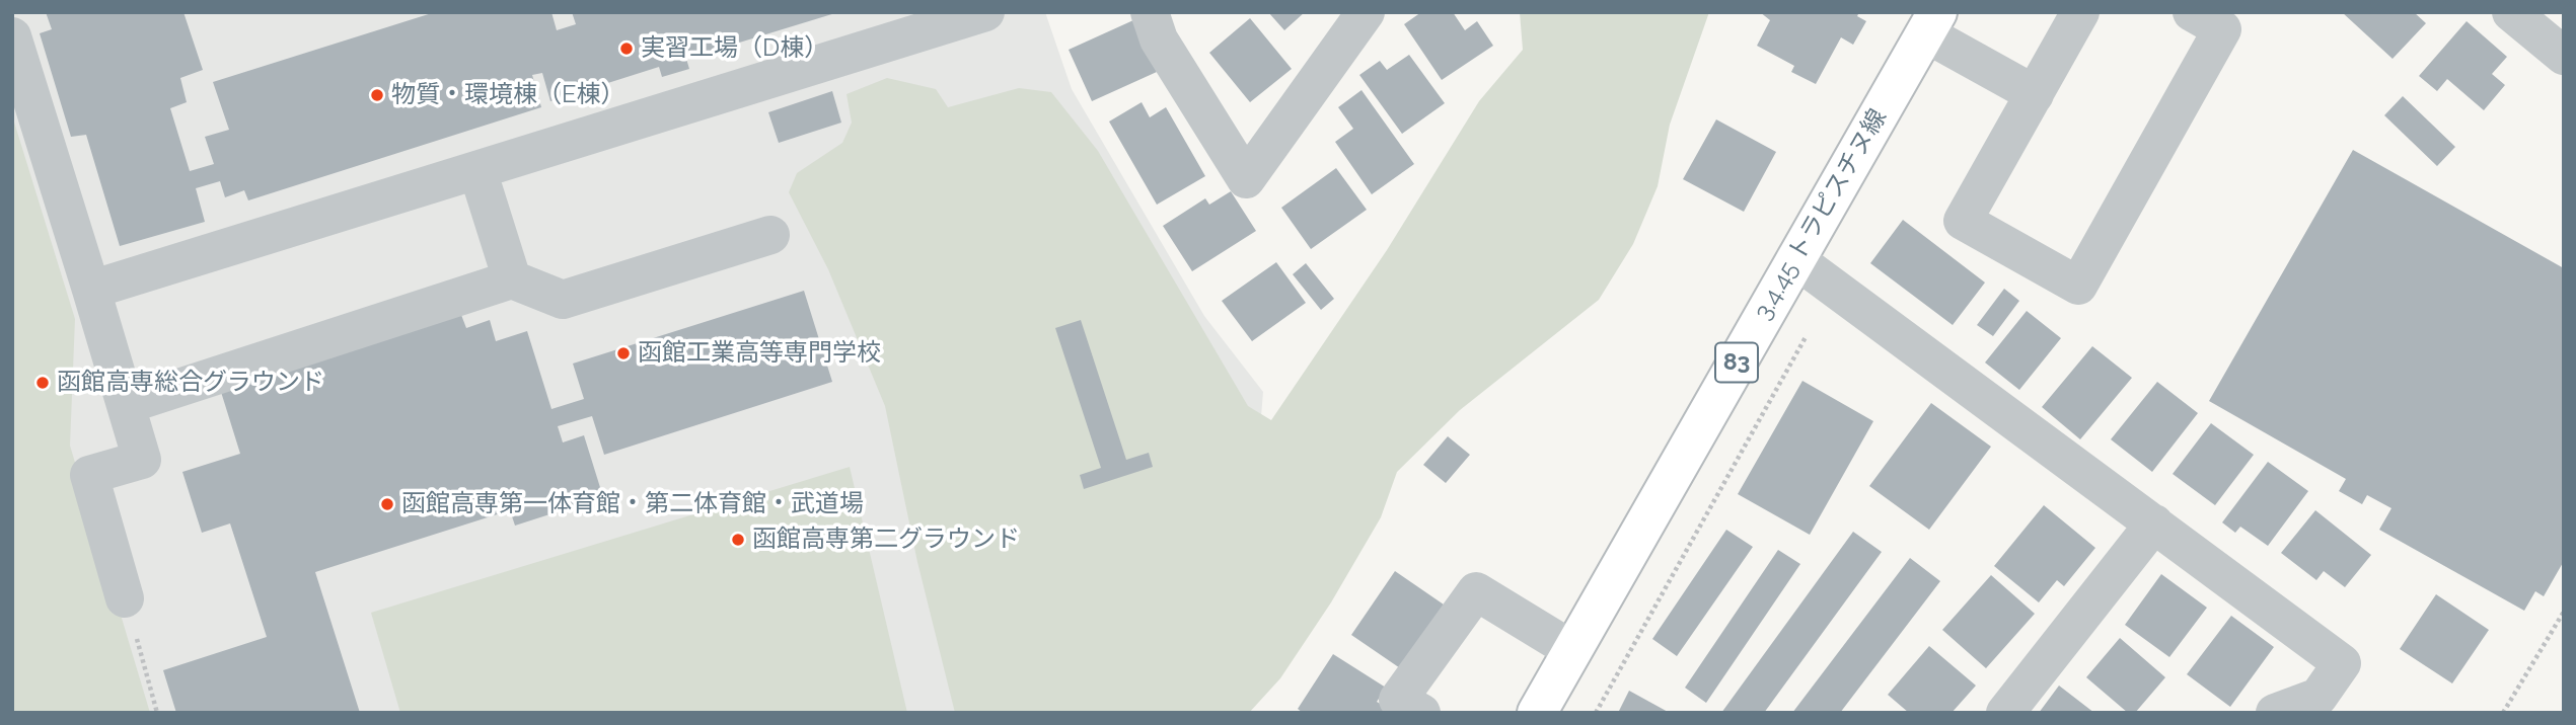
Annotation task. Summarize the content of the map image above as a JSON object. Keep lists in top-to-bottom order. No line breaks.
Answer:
{"streets":{"main road":["3.4.45 トラピスチヌ線","83"]},"places":["実習工場（D棟）","物質・環境棟（E棟）","函館工業高等専門学校","函館高専総合グラウンド","函館高専第一体育館・第二体育館・武道場","函館高専第二グラウンド"]}
